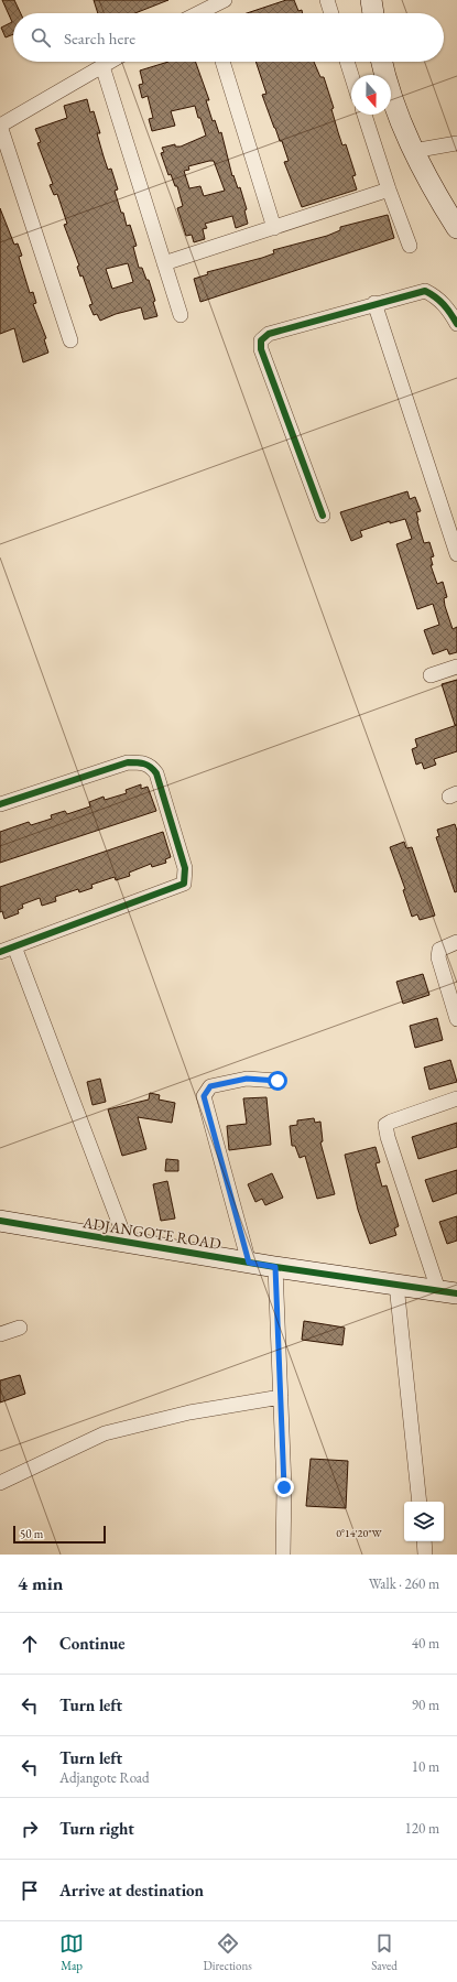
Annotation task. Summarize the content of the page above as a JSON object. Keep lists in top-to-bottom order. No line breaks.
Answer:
{"streets":{"street":["ADJANGOTE ROAD"]},"scale_bar":"50 m","north":"bottom","page":{"search":"Search here","scale":"50 m","heading":["4 min","Walk · 260 m"],"list":[["Continue","40 m"],["Turn left","90 m"],["Turn left","Adjangote Road","10 m"],["Turn right","120 m"],"Arrive at destination"],"nav":["Map","Directions","Saved"]},"coordinates":["0°14'20\"W"]}
